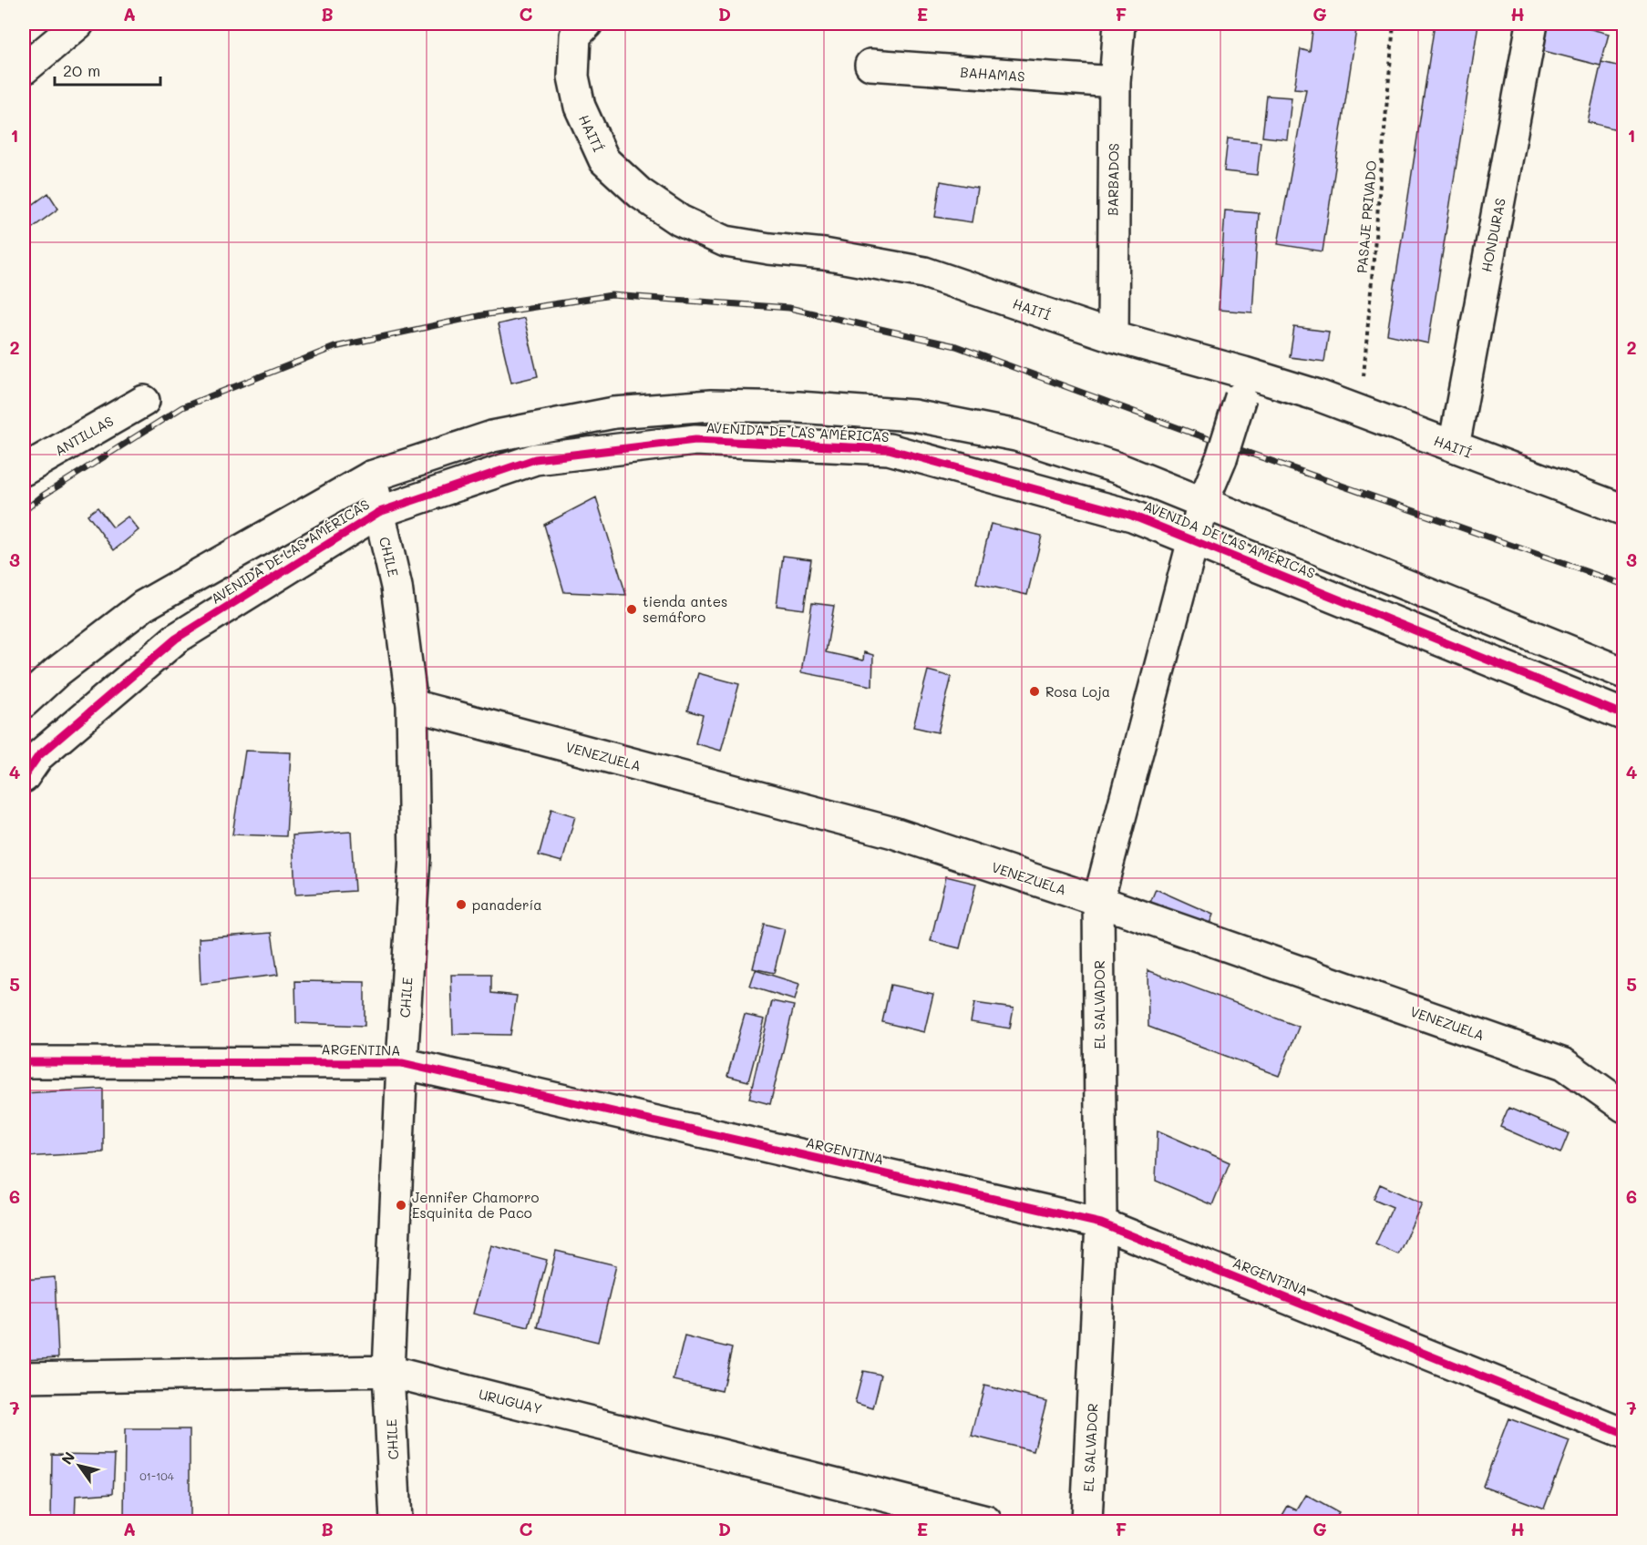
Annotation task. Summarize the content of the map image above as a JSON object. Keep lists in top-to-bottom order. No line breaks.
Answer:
{"streets":{"street":["BAHAMAS","HAITÍ","BARBADOS","HONDURAS","AVENIDA DE LAS AMÉRICAS","ANTILLAS","CHILE","VENEZUELA","EL SALVADOR","ARGENTINA","URUGUAY"],"path":["PASAJE PRIVADO"]},"crossings":[["BAHAMAS","BARBADOS"],["HAITÍ","BARBADOS"],["HAITÍ","PASAJE PRIVADO"],["HAITÍ","HONDURAS"],["HAITÍ","EL SALVADOR"],["AVENIDA DE LAS AMÉRICAS","CHILE"],["AVENIDA DE LAS AMÉRICAS","EL SALVADOR"],["CHILE","VENEZUELA"],["CHILE","ARGENTINA"],["CHILE","URUGUAY"],["VENEZUELA","EL SALVADOR"],["EL SALVADOR","ARGENTINA"]],"places":["tienda antes semáforo","Rosa Loja","panadería","Jennifer Chamorro Esquinita de Paco"],"house_numbers":["01-104"],"scale_bar":"20 m","north":"top left","grid":{"columns":["A","B","C","D","E","F","G","H"],"rows":["1","2","3","4","5","6","7"]}}
